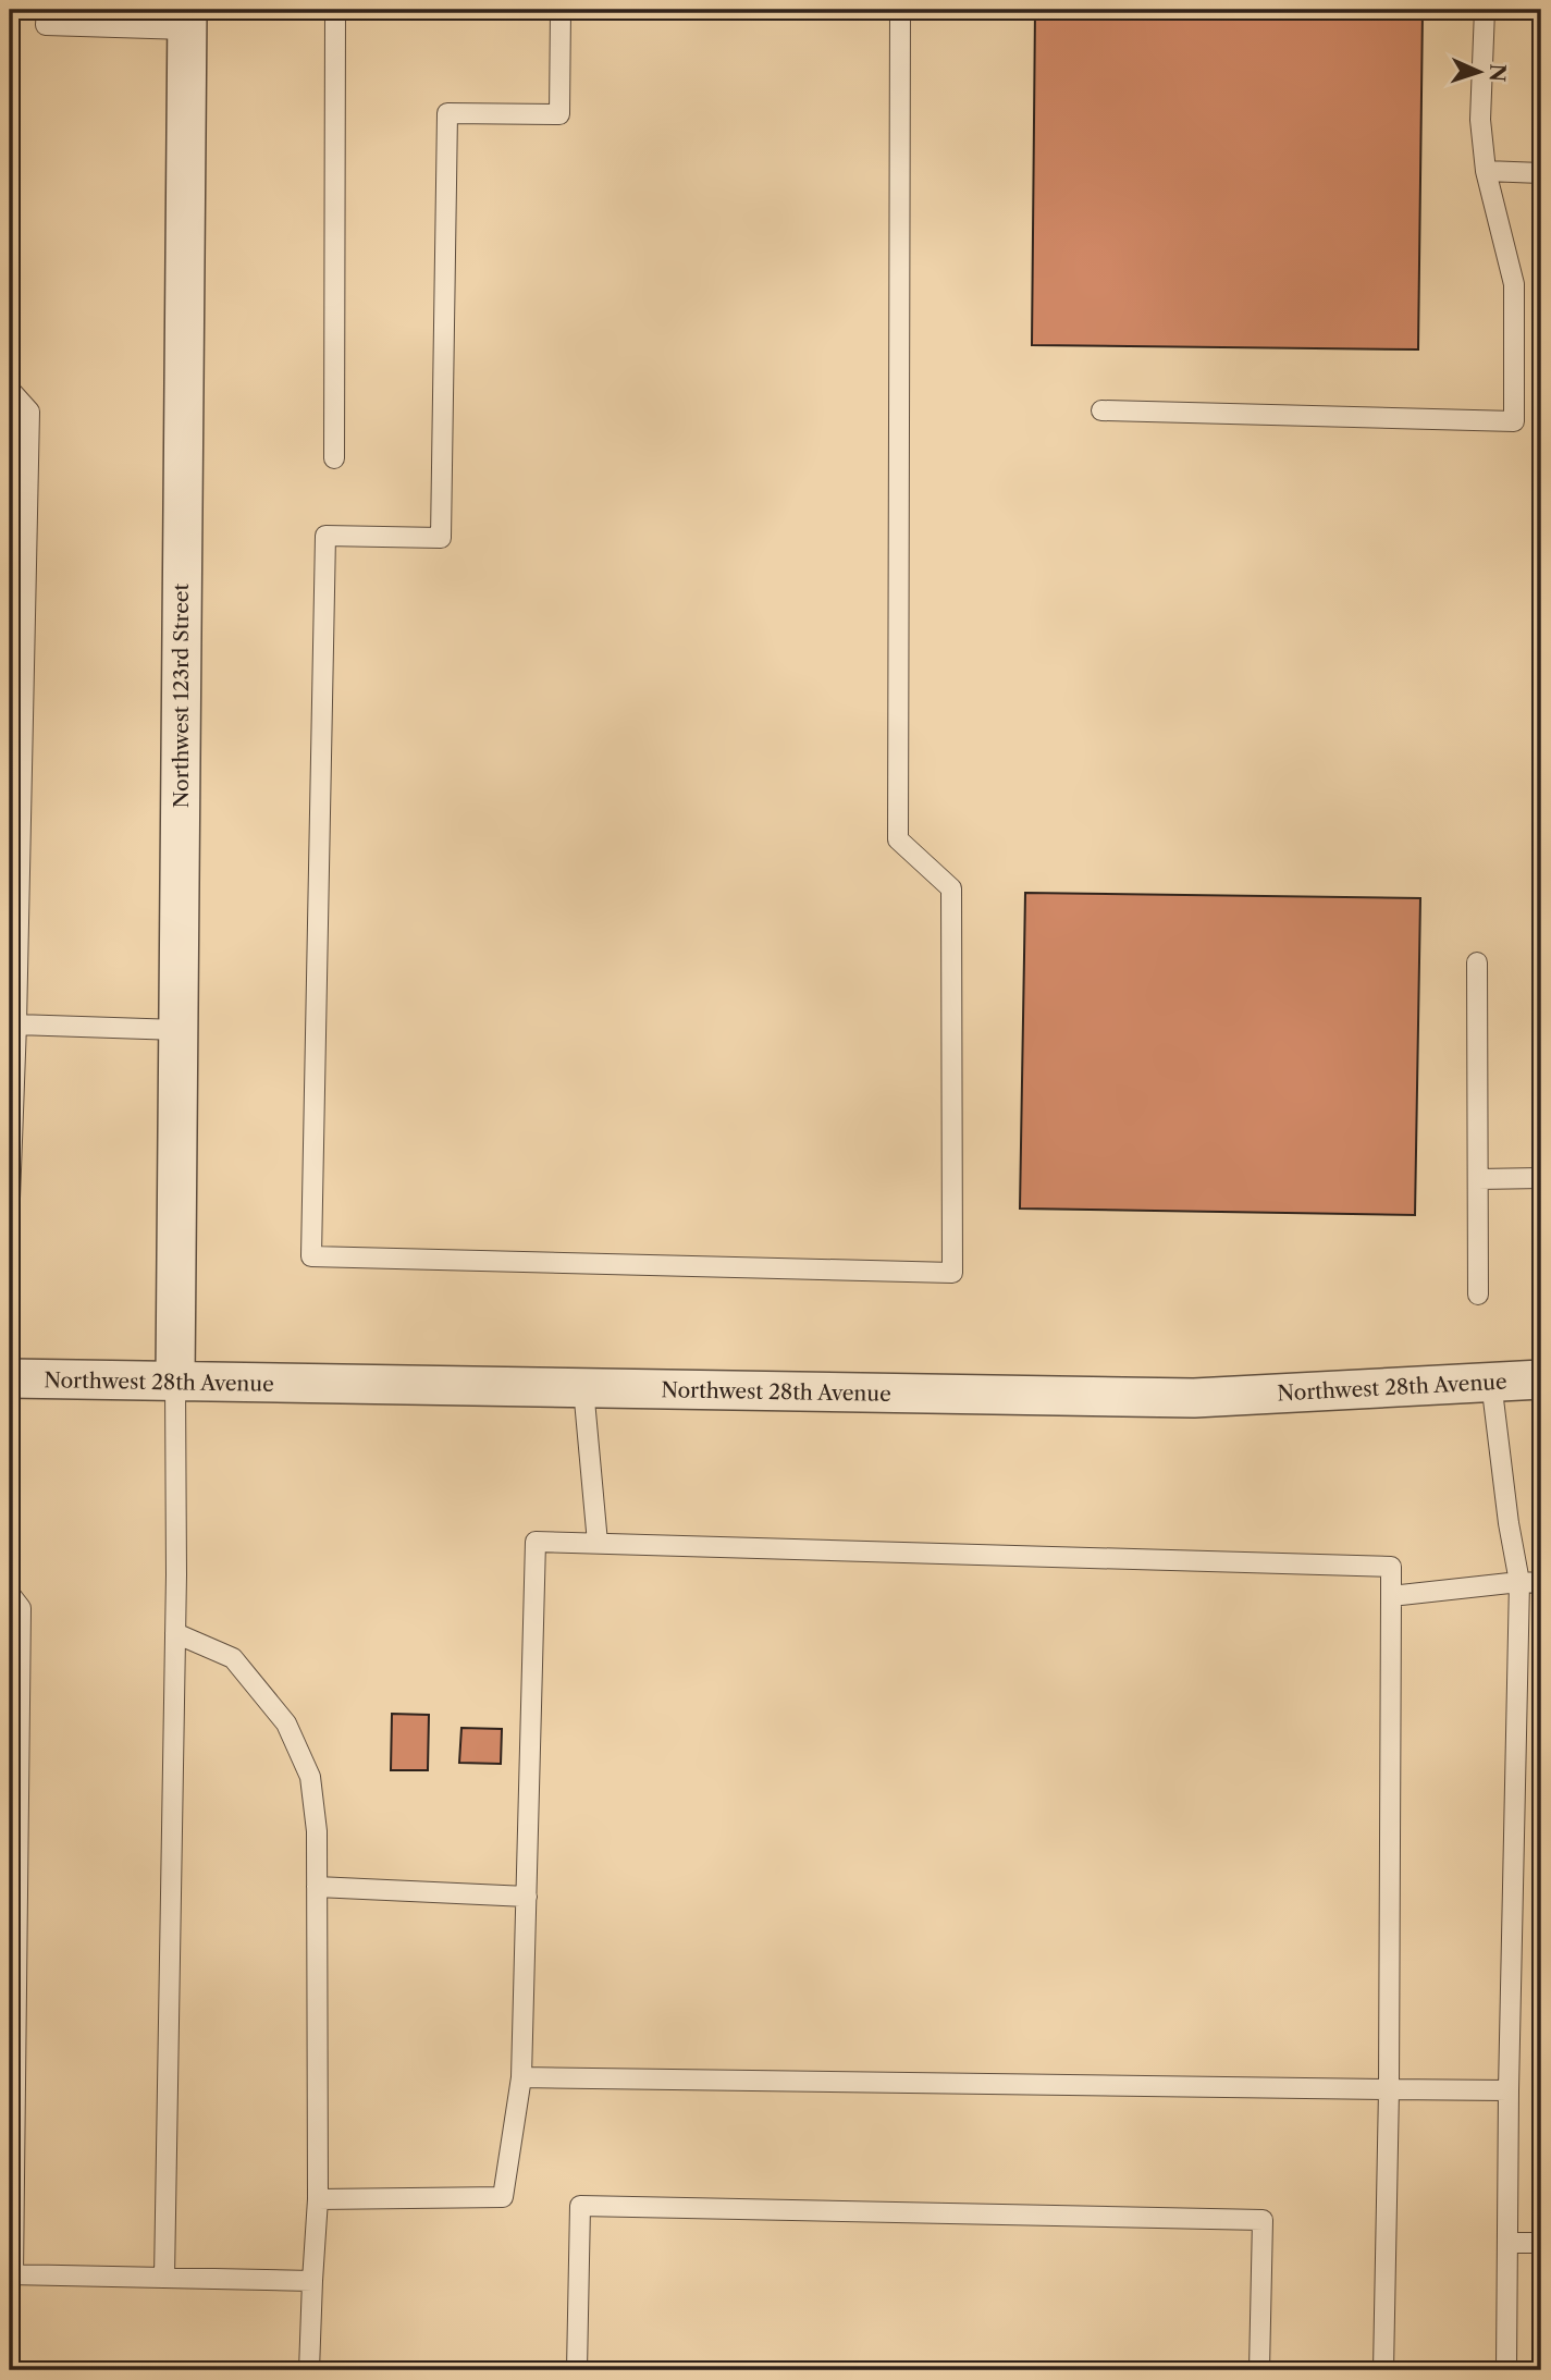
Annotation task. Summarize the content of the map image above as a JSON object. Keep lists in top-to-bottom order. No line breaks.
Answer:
{"streets":{"street":["Northwest 123rd Street","Northwest 28th Avenue"]},"crossings":[["Northwest 123rd Street","Northwest 28th Avenue"]],"north":"right"}
